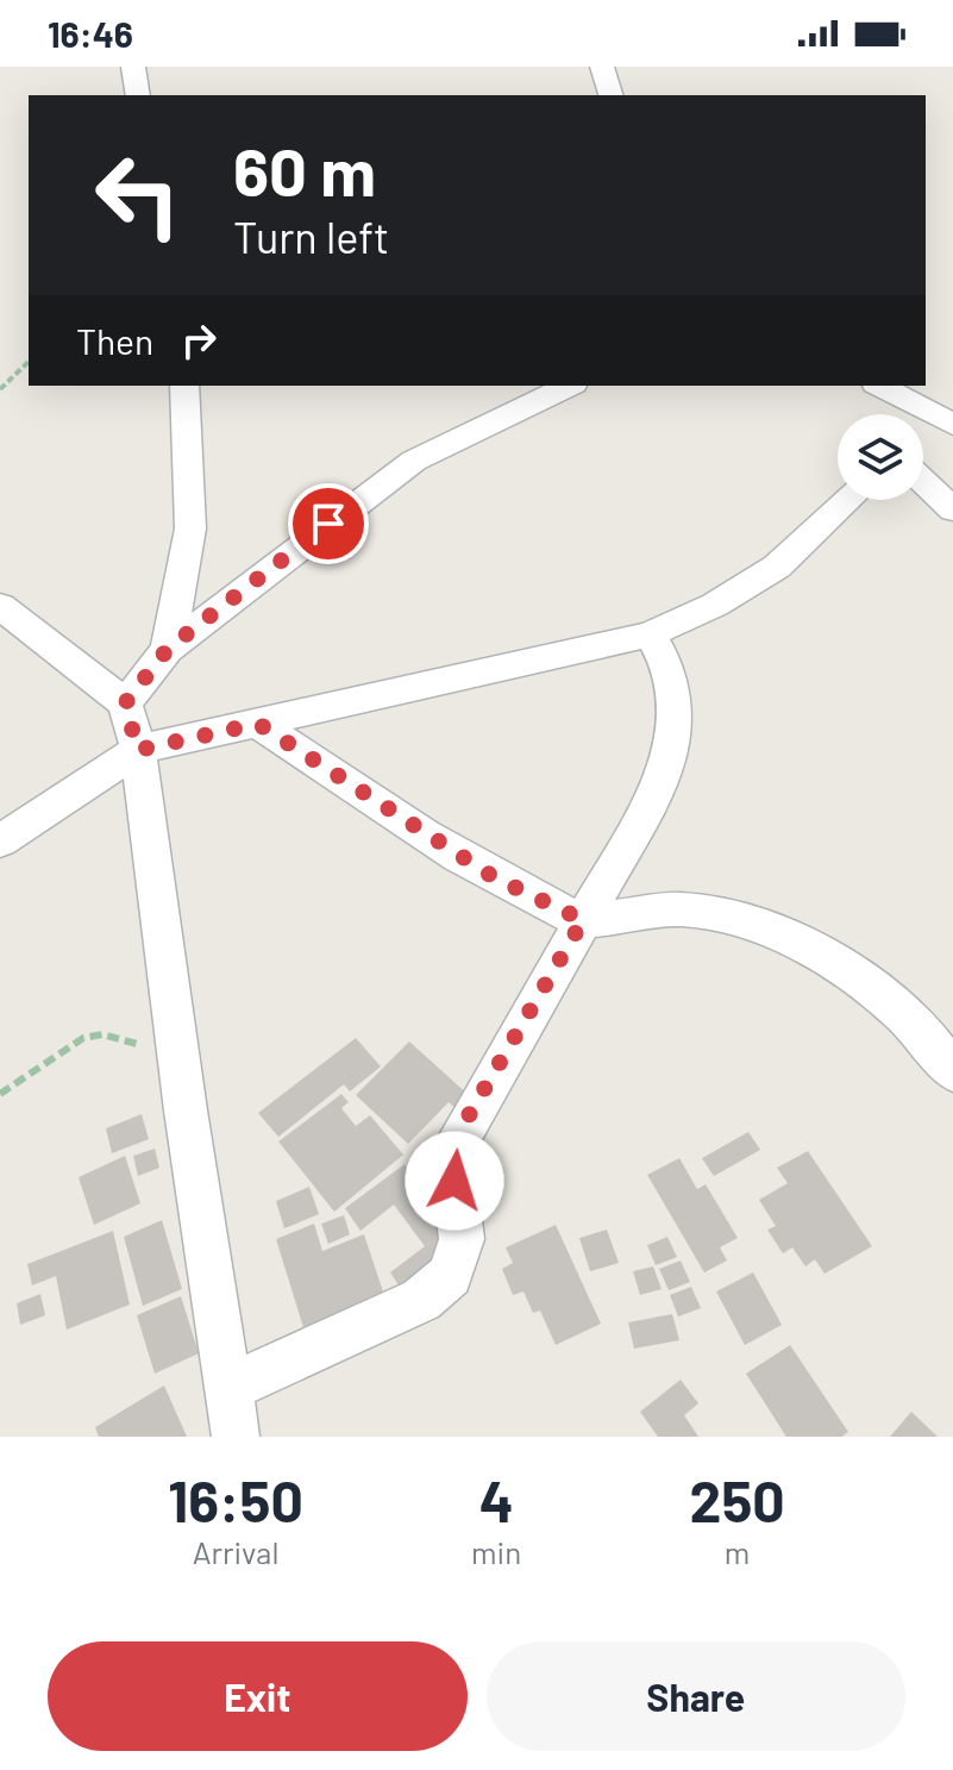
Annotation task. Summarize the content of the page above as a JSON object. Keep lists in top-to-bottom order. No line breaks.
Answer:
{"page":{"status":"16:46","turn":["60 m","Turn left"],"then":"Then","eta":["16:50","Arrival","4","min","250","m"],"buttons":["Exit","Share"]}}
